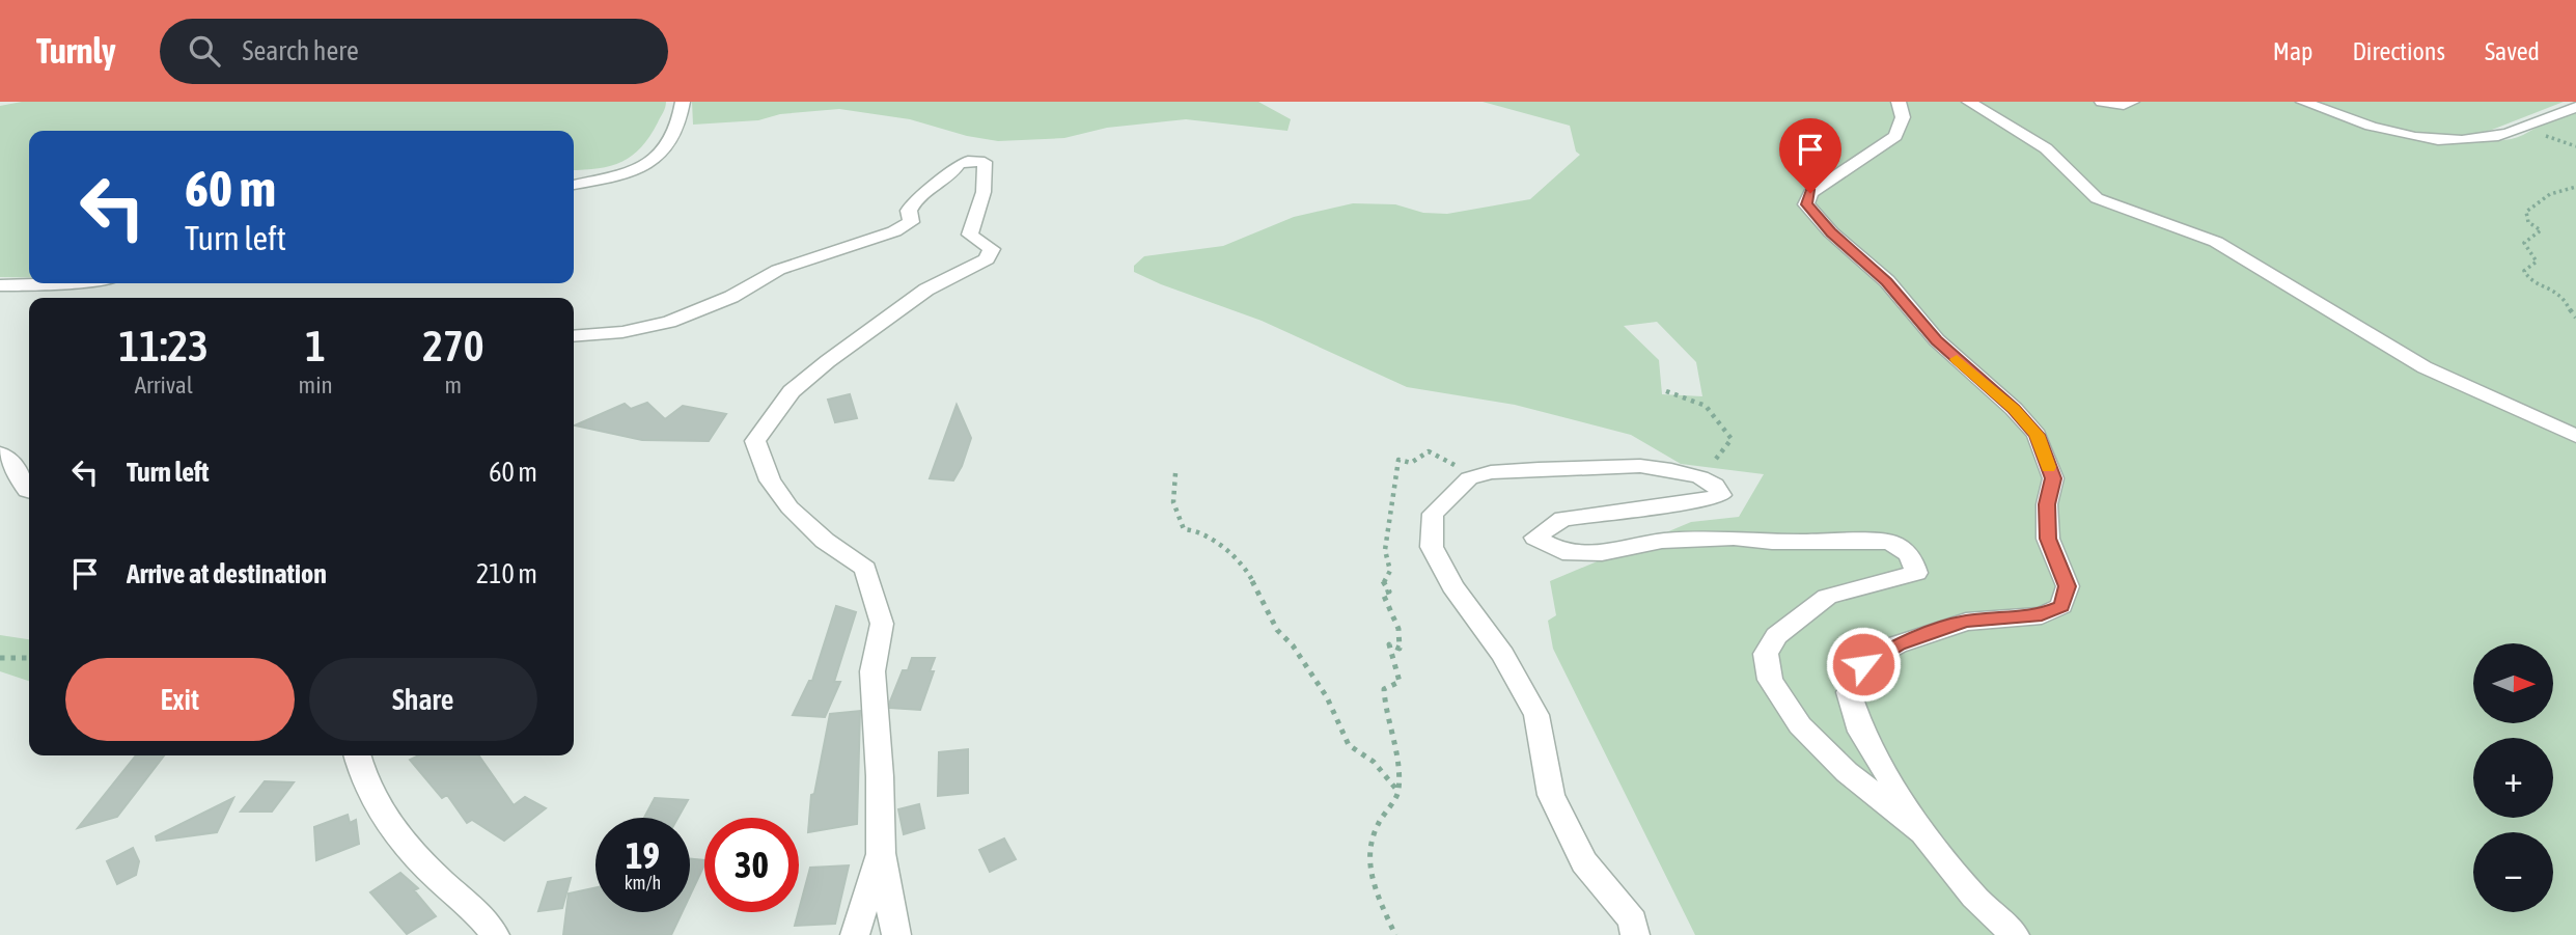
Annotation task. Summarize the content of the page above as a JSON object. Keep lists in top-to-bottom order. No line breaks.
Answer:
{"north":"right","page":{"header":"Turnly","search":"Search here","nav":["Map","Directions","Saved"],"turn":["60 m","Turn left"],"eta":["11:23","Arrival","1","min","270","m"],"list":[{"name":"Turn left","value":"60 m"},{"name":"Arrive at destination","value":"210 m"}],"map_buttons":["+","−"],"buttons":["Exit","Share"],"speed":"19 km/h","limit":"30"}}
